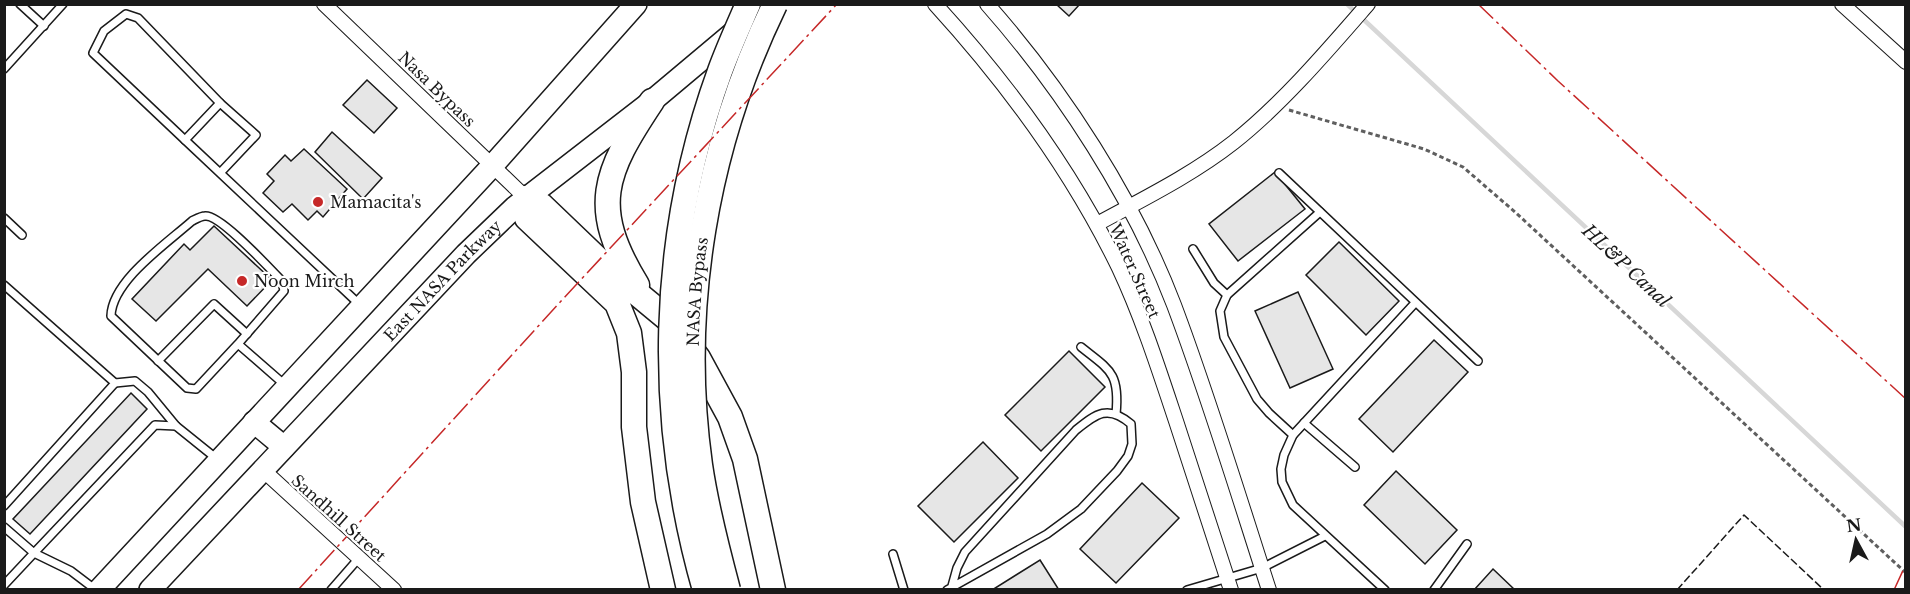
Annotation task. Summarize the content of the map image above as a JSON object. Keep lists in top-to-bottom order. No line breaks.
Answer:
{"streets":{"highway":["NASA Bypass"],"main road":["East NASA Parkway"],"street":["Nasa Bypass","Water Street","Sandhill Street"]},"crossings":[["Nasa Bypass","East NASA Parkway"],["East NASA Parkway","Sandhill Street"]],"water":["HL&P Canal"],"places":["Mamacita's","Noon Mirch"],"north":"top"}
